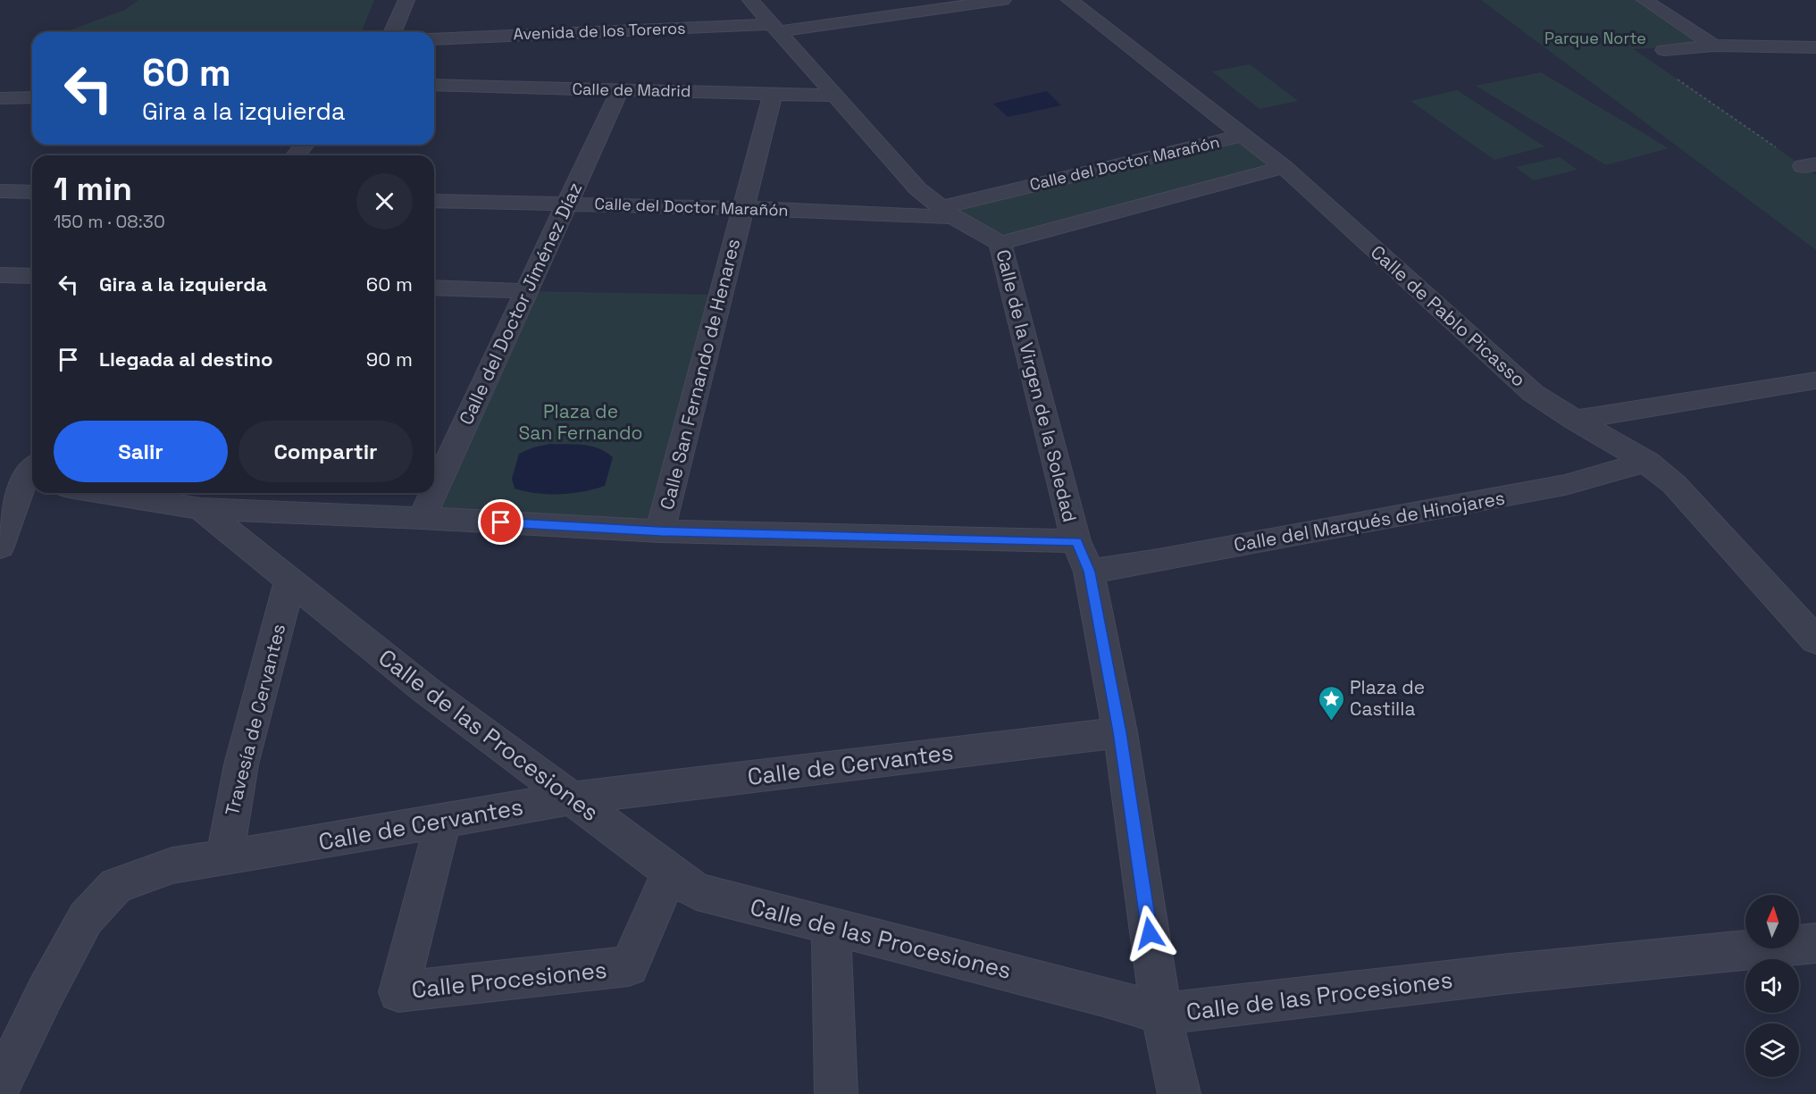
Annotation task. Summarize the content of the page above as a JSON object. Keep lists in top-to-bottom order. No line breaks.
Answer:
{"streets":{"street":["Avenida de los Toreros","Calle de Madrid","Calle del Doctor Marañón","Calle del Doctor Jiménez Díaz","Calle de Pablo Picasso","Calle San Fernando de Henares","Calle de la Virgen de la Soledad","Calle del Marqués de Hinojares","Travesía de Cervantes","Calle de las Procesiones","Calle de Cervantes","Calle Procesiones"]},"crossings":[["Avenida de los Toreros","Calle de la Virgen de la Soledad"],["Calle de Madrid","Calle del Doctor Jiménez Díaz"],["Calle de Madrid","Calle San Fernando de Henares"],["Calle de Madrid","Calle de la Virgen de la Soledad"],["Calle del Doctor Marañón","Calle del Doctor Jiménez Díaz"],["Calle del Doctor Marañón","Calle de Pablo Picasso"],["Calle del Doctor Marañón","Calle San Fernando de Henares"],["Calle del Doctor Marañón","Calle de la Virgen de la Soledad"],["Calle de Pablo Picasso","Calle del Marqués de Hinojares"],["Calle de la Virgen de la Soledad","Calle del Marqués de Hinojares"],["Calle de la Virgen de la Soledad","Calle de las Procesiones"],["Calle de la Virgen de la Soledad","Calle de Cervantes"],["Travesía de Cervantes","Calle de las Procesiones"],["Travesía de Cervantes","Calle de Cervantes"],["Calle de las Procesiones","Calle de Cervantes"],["Calle de las Procesiones","Calle Procesiones"],["Calle de Cervantes","Calle Procesiones"]],"parks":["Parque Norte","Plaza de San Fernando"],"places":{"place":["Plaza de Castilla"]},"north":"top","page":{"turn":["60 m","Gira a la izquierda"],"heading":["1 min","150 m · 08:30"],"list":[{"name":"Gira a la izquierda","value":"60 m"},{"name":"Llegada al destino","value":"90 m"}],"buttons":["Salir","Compartir"]}}
